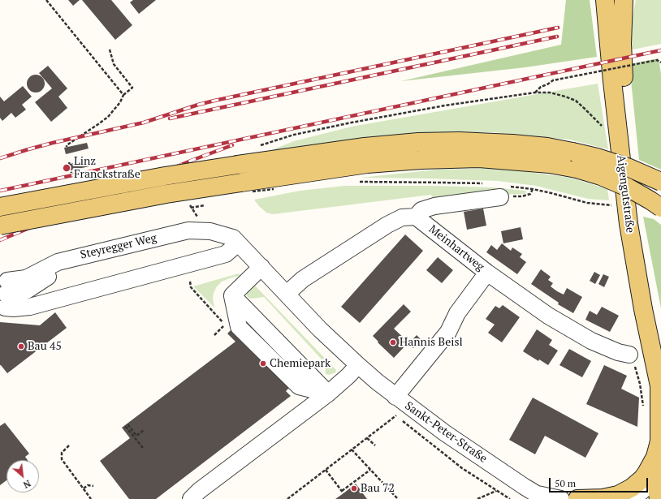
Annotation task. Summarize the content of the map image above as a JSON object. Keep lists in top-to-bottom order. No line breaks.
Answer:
{"streets":{"main road":["Aigengutstraße"],"street":["Steyregger Weg","Meinhartweg","Sankt-Peter-Straße"]},"crossings":[["Steyregger Weg","Sankt-Peter-Straße"]],"places":["Linz Franckstraße","Hannis Beisl","Bau 45","Chemiepark","Bau 72"],"scale_bar":"50 m","north":"bottom right"}
